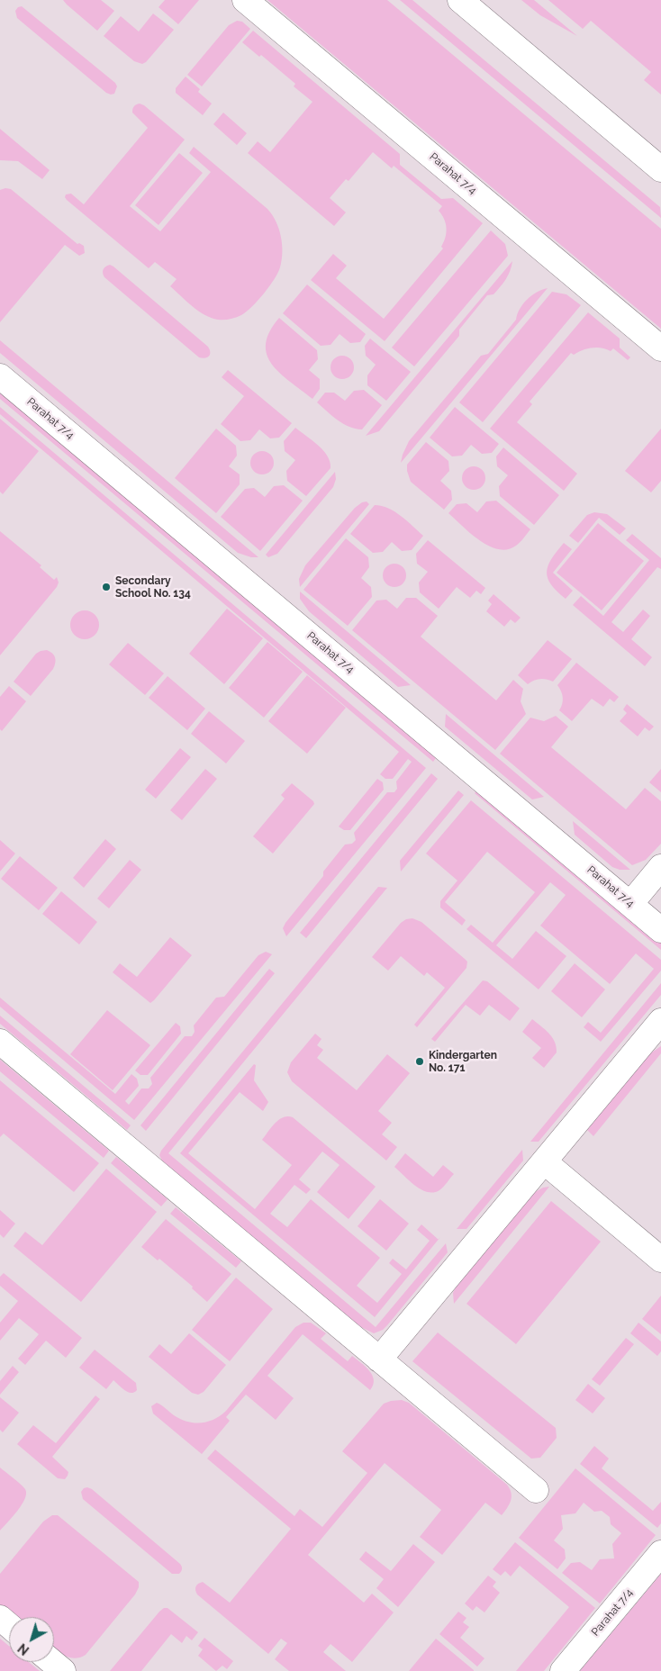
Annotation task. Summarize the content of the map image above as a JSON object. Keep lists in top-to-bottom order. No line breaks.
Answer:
{"streets":{"street":["Parahat 7/4"]},"places":["Secondary School No. 134","Kindergarten No. 171"],"north":"bottom left"}
